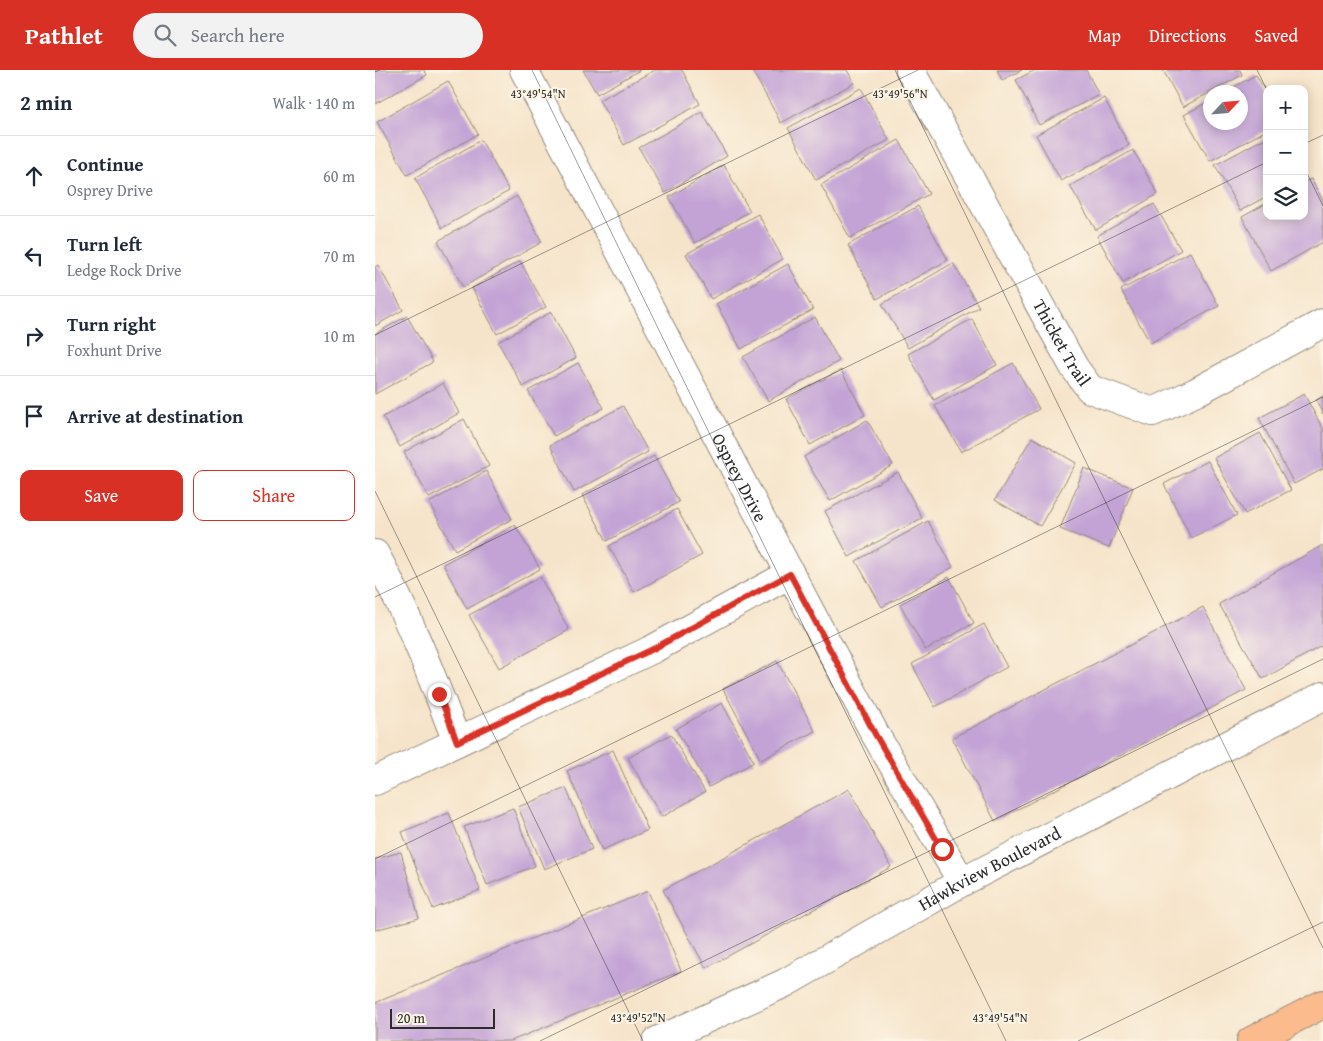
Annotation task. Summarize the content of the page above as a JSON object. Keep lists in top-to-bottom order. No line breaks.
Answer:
{"streets":{"street":["Thicket Trail","Osprey Drive","Hawkview Boulevard"]},"crossings":[["Osprey Drive","Hawkview Boulevard"]],"scale_bar":"20 m","north":"top right","page":{"header":"Pathlet","search":"Search here","nav":["Map","Directions","Saved"],"heading":["2 min","Walk · 140 m"],"map_buttons":["+","−"],"list":[["Continue","Osprey Drive","60 m"],["Turn left","Ledge Rock Drive","70 m"],["Turn right","Foxhunt Drive","10 m"],"Arrive at destination"],"buttons":["Save","Share"],"scale":"20 m"},"coordinates":["43°49'54\"N","43°49'56\"N","43°49'52\"N"]}
